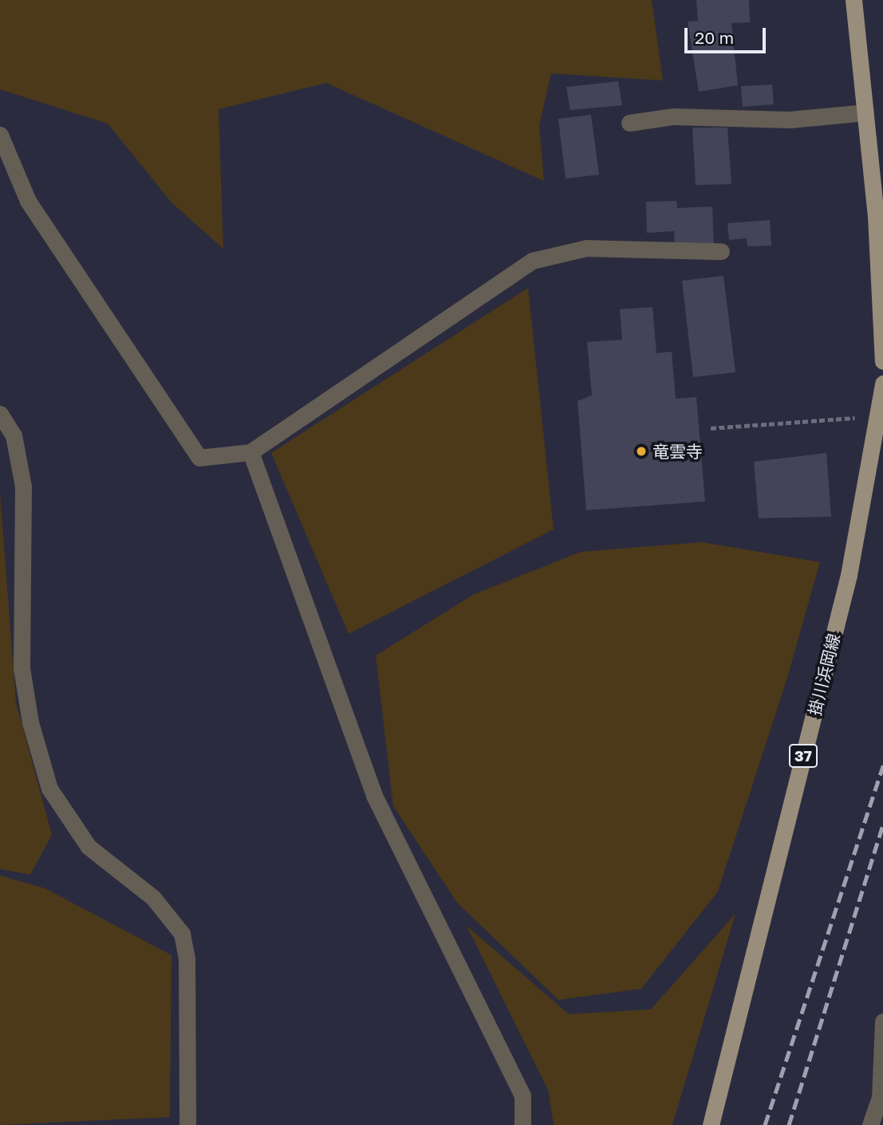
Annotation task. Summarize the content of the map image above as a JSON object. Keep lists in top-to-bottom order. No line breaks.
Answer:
{"streets":{"main road":["掛川浜岡線","37"]},"places":["竜雲寺"],"scale_bar":"20 m"}
